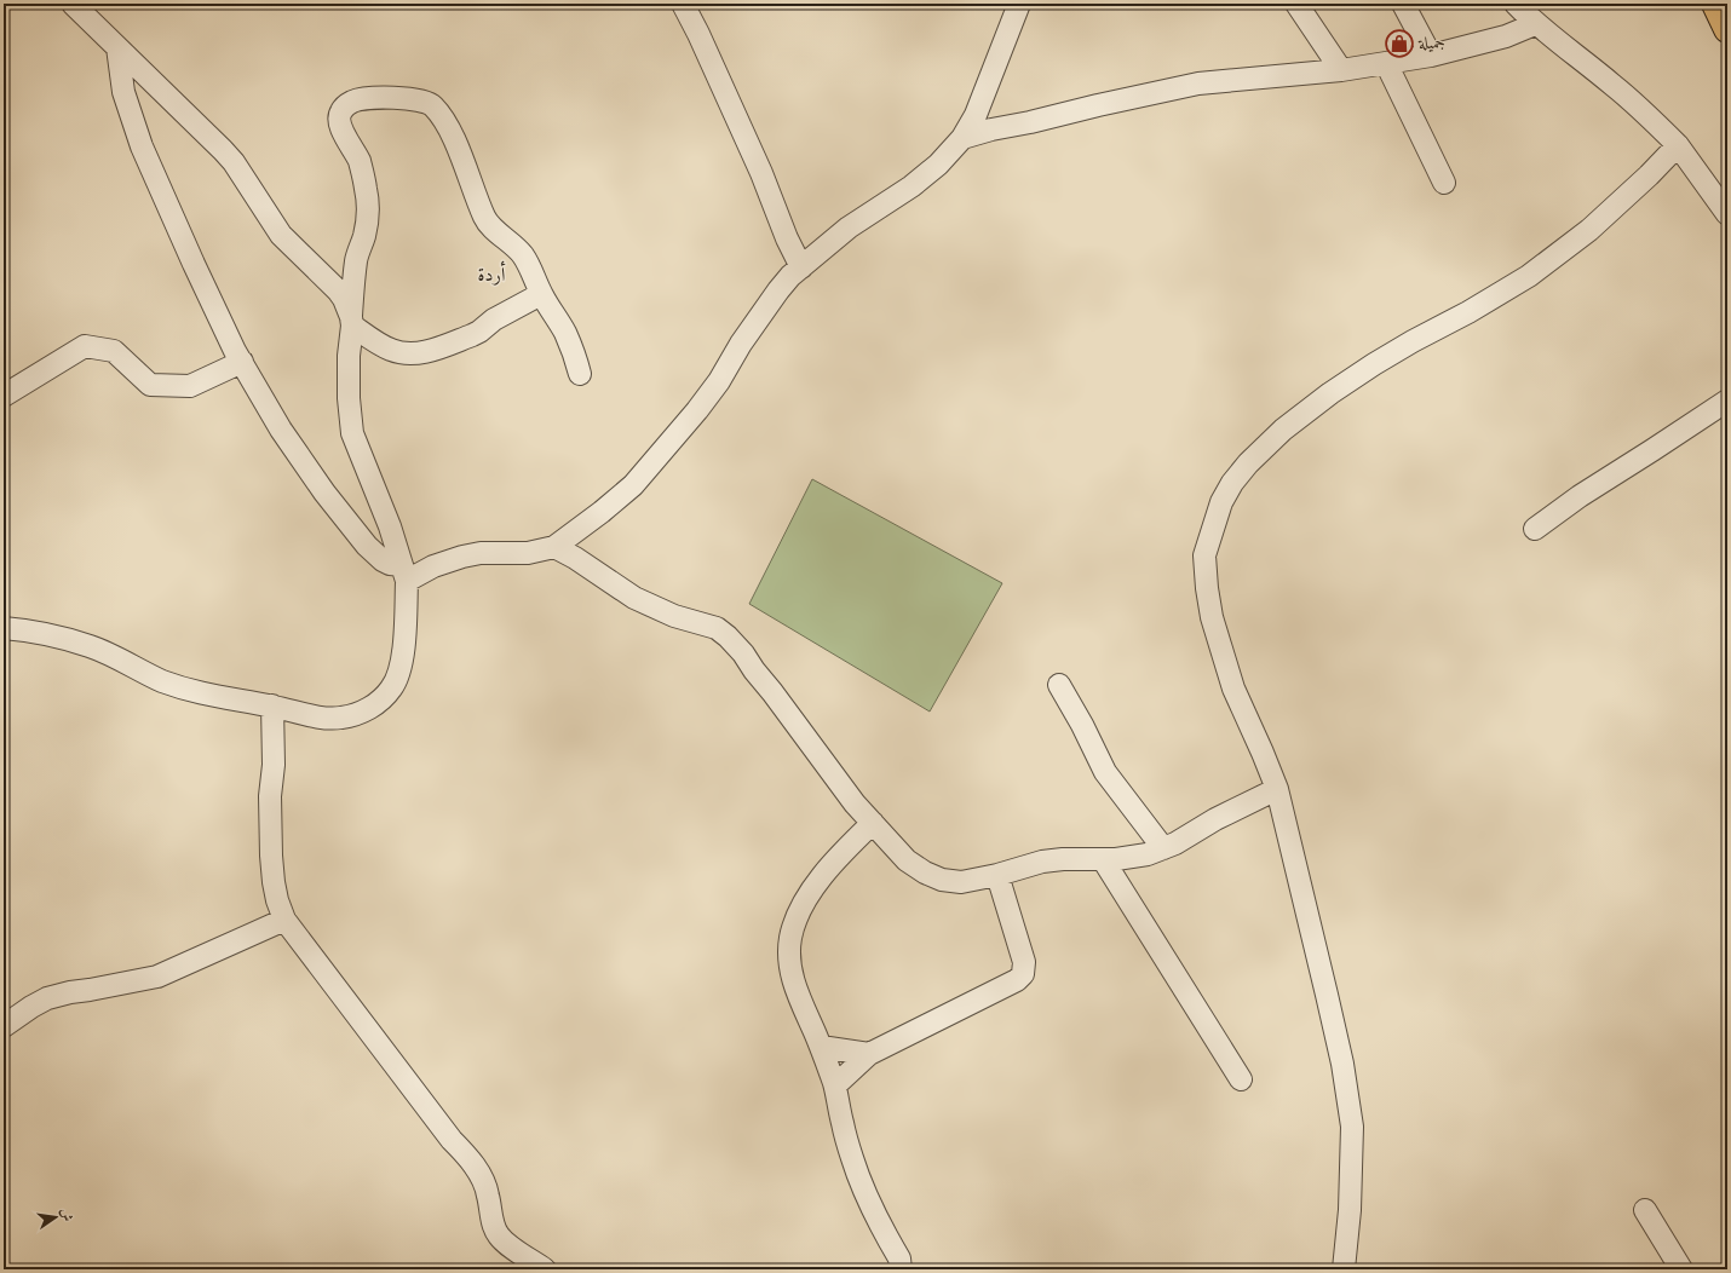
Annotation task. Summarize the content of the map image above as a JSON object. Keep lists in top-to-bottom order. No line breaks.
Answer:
{"districts":["أردة"],"places":{"shop":["جميلة"]},"north":"right"}
